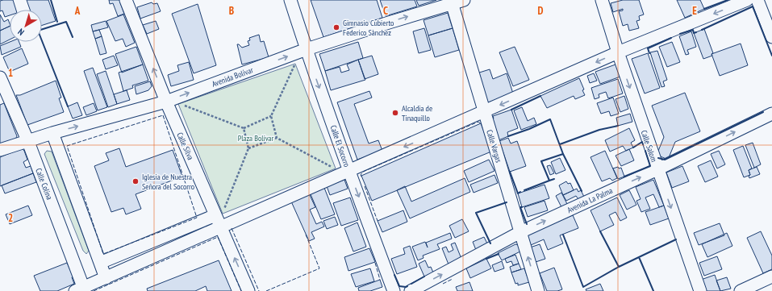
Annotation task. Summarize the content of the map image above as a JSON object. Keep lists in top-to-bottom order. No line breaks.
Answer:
{"streets":{"street":["Avenida Bolívar","Calle Silva","Calle El Socorro","Calle Vargas","Calle Salom","Calle Colina","Avenida La Palma"]},"crossings":[["Avenida Bolívar","Calle Silva"],["Avenida Bolívar","Calle El Socorro"],["Avenida Bolívar","Calle Vargas"],["Avenida Bolívar","Calle Colina"],["Calle Vargas","Avenida La Palma"],["Calle Salom","Avenida La Palma"]],"one_way":["Avenida Bolívar","Calle Silva","Calle El Socorro","Calle Salom","Avenida La Palma"],"parks":["Plaza Bolívar"],"places":["Gimnasio Cubierto Federico Sànchez","Alcaldia de Tinaquillo","Iglesia de Nuestra Señora del Socorro"],"north":"bottom left","grid":{"columns":["A","B","C","D","E"],"rows":["1","2"]}}
